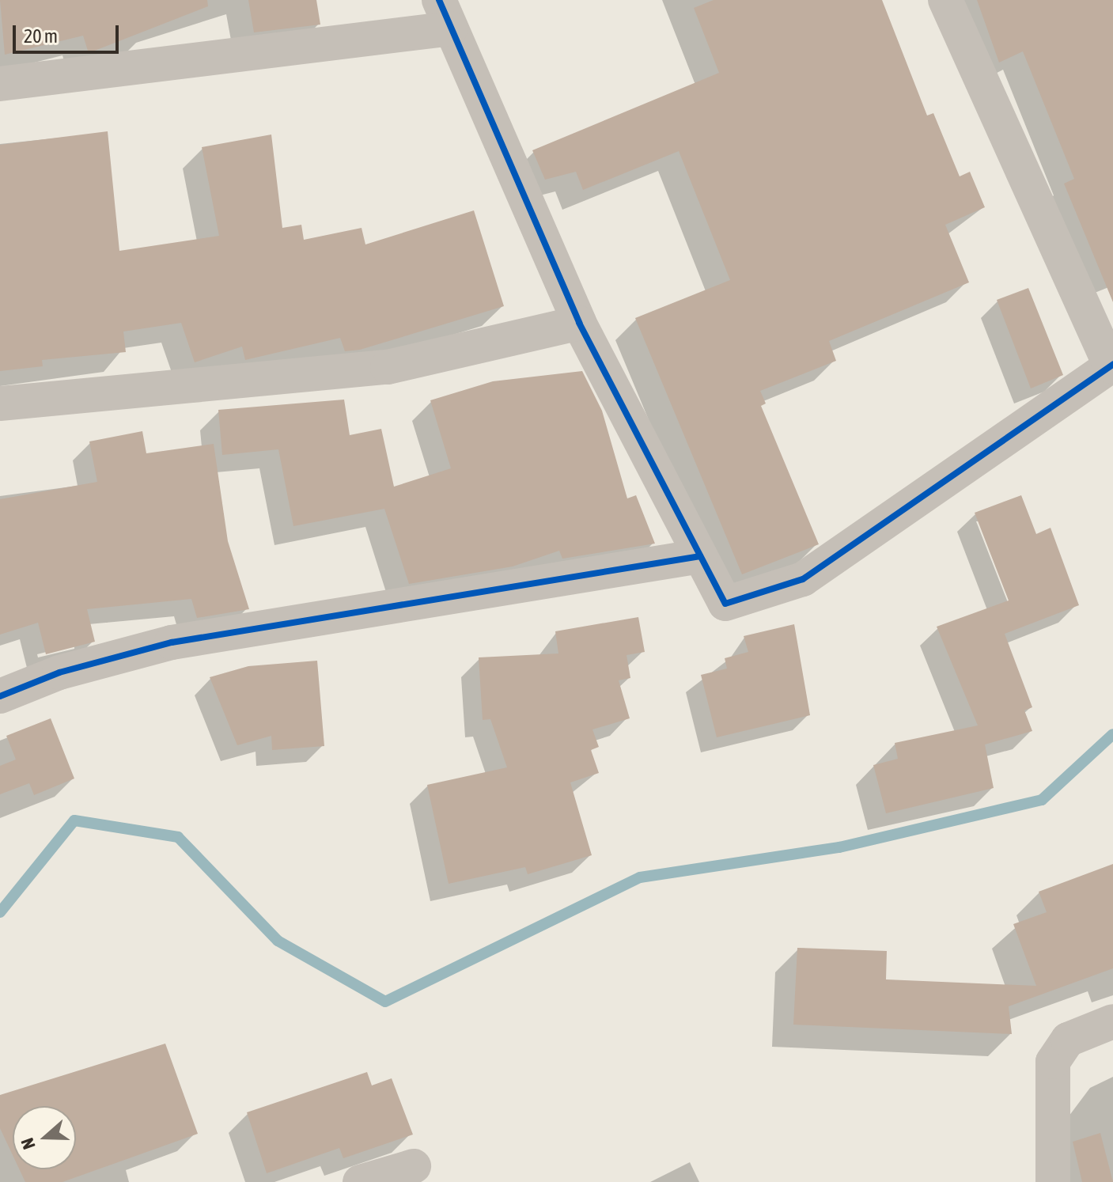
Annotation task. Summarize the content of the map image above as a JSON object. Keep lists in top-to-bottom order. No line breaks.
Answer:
{"scale_bar":"20 m","north":"left"}
